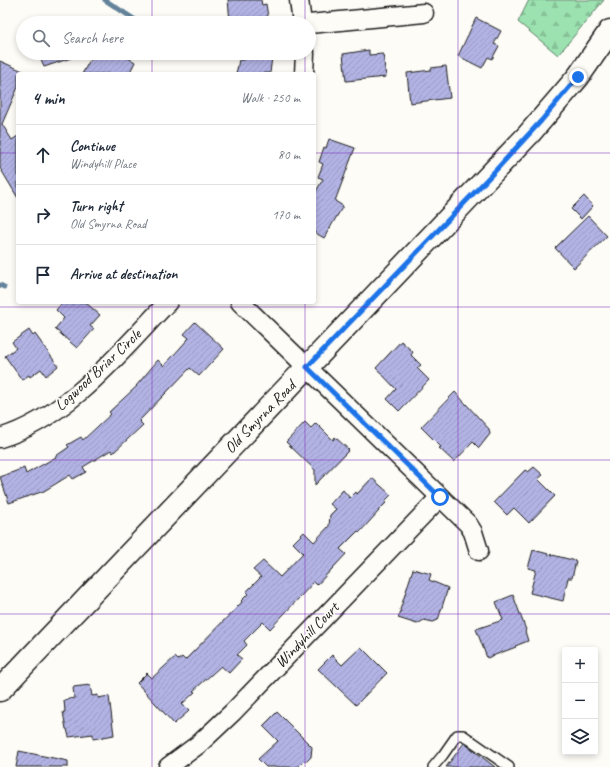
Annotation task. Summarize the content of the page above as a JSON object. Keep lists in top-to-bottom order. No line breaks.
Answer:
{"streets":{"street":["Logwood Briar Circle","Old Smyrna Road","Windyhill Court"]},"page":{"search":"Search here","heading":["4 min","Walk · 250 m"],"list":[["Continue","Windyhill Place","80 m"],["Turn right","Old Smyrna Road","170 m"],"Arrive at destination"],"map_buttons":["+","−"]}}
